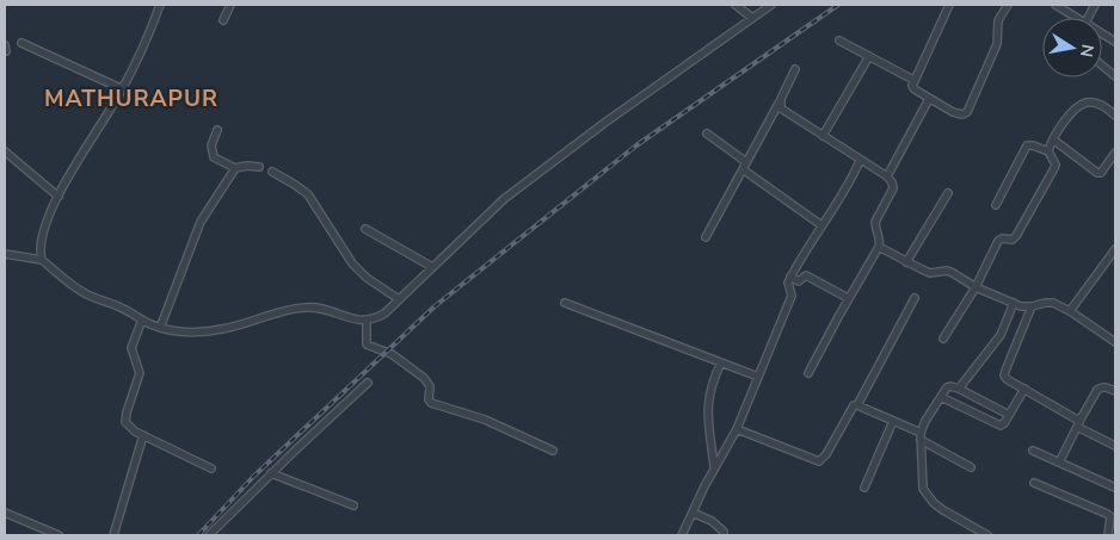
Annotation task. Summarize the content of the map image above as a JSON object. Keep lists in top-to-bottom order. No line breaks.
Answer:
{"districts":["MATHURAPUR"],"north":"right"}
